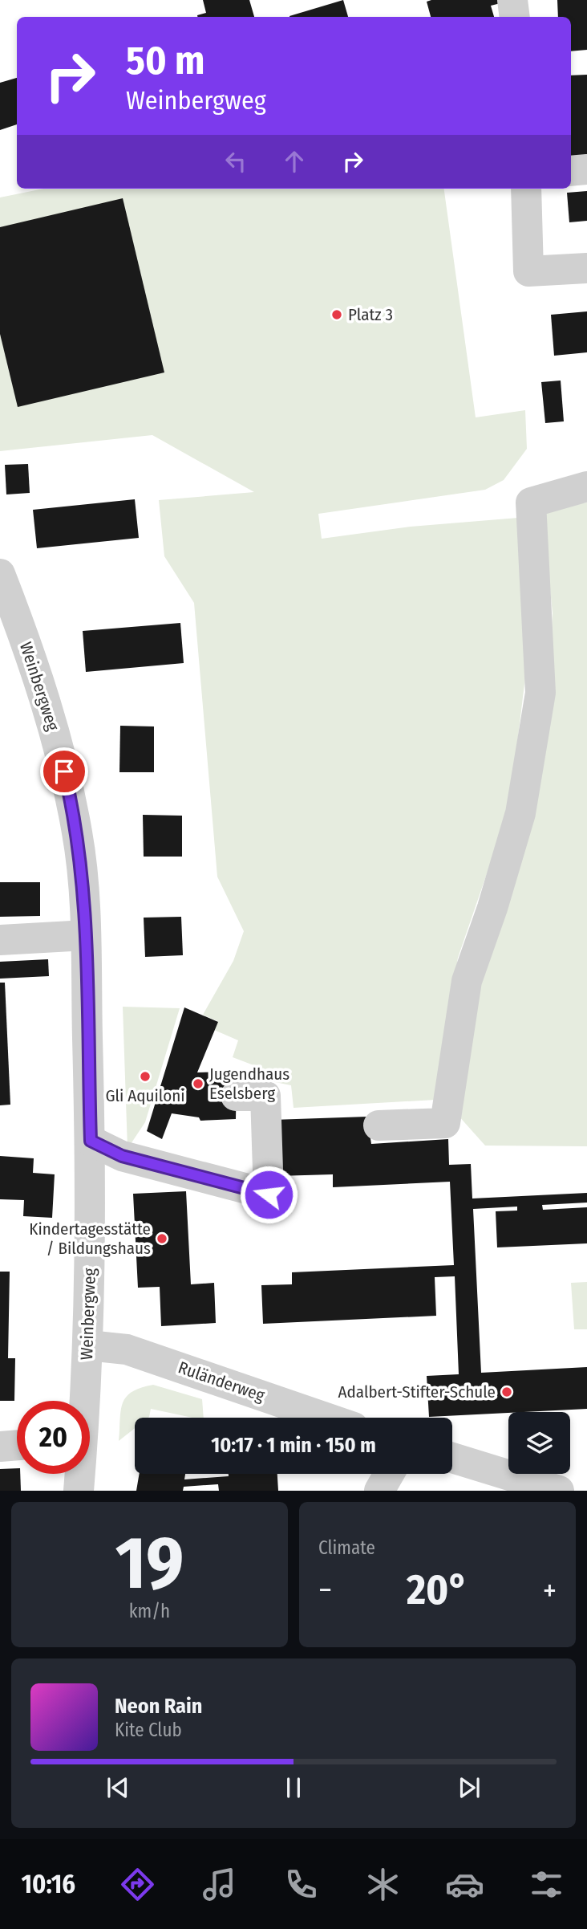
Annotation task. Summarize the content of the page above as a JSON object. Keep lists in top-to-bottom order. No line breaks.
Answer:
{"streets":{"street":["Weinbergweg","Ruländerweg"]},"crossings":[["Weinbergweg","Ruländerweg"]],"places":["Platz 3","Gli Aquiloni","Jugendhaus Eselsberg","Kindertagesstätte / Bildungshaus","Adalbert-Stifter-Schule"],"page":{"turn":["50 m","Weinbergweg"],"limit":"20","trip":"10:17 · 1 min · 150 m","tile":[["19","km/h"],"Climate"],"heat":["−","20°","+"],"song":["Neon Rain","Kite Club"],"tabs":"10:16"}}
